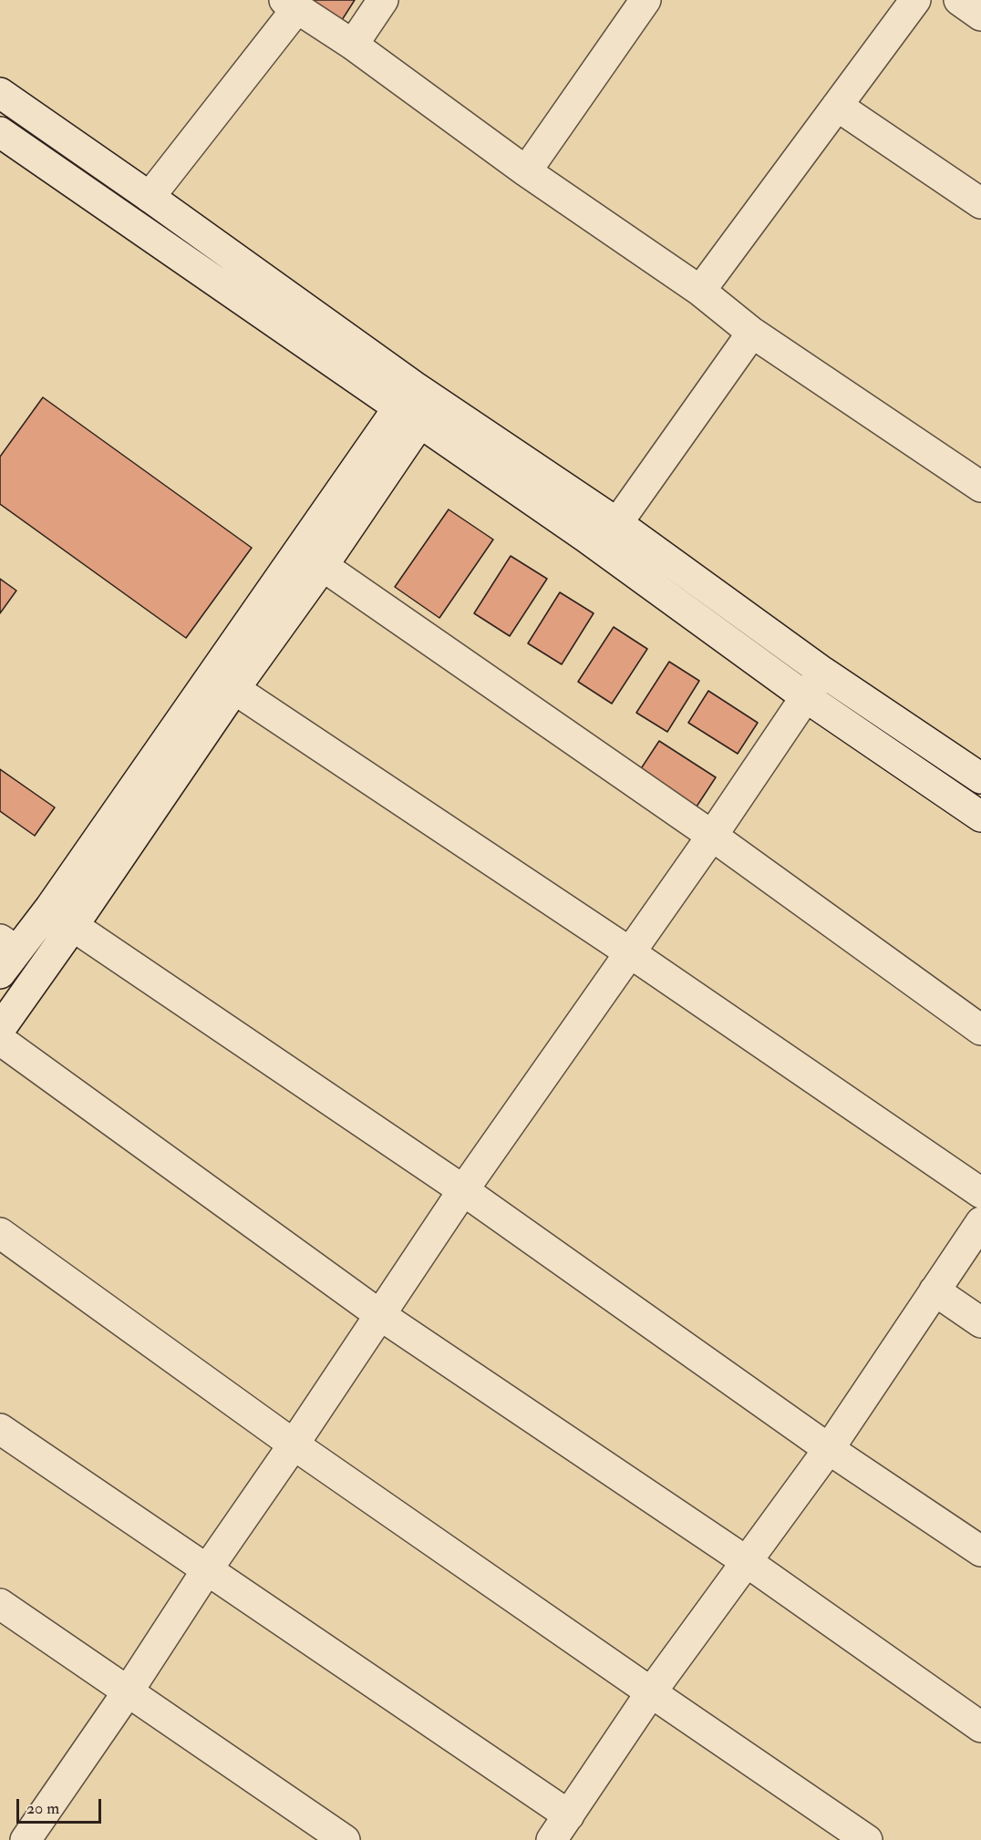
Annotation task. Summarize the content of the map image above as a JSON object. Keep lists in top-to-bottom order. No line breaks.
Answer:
{"scale_bar":"20 m"}
